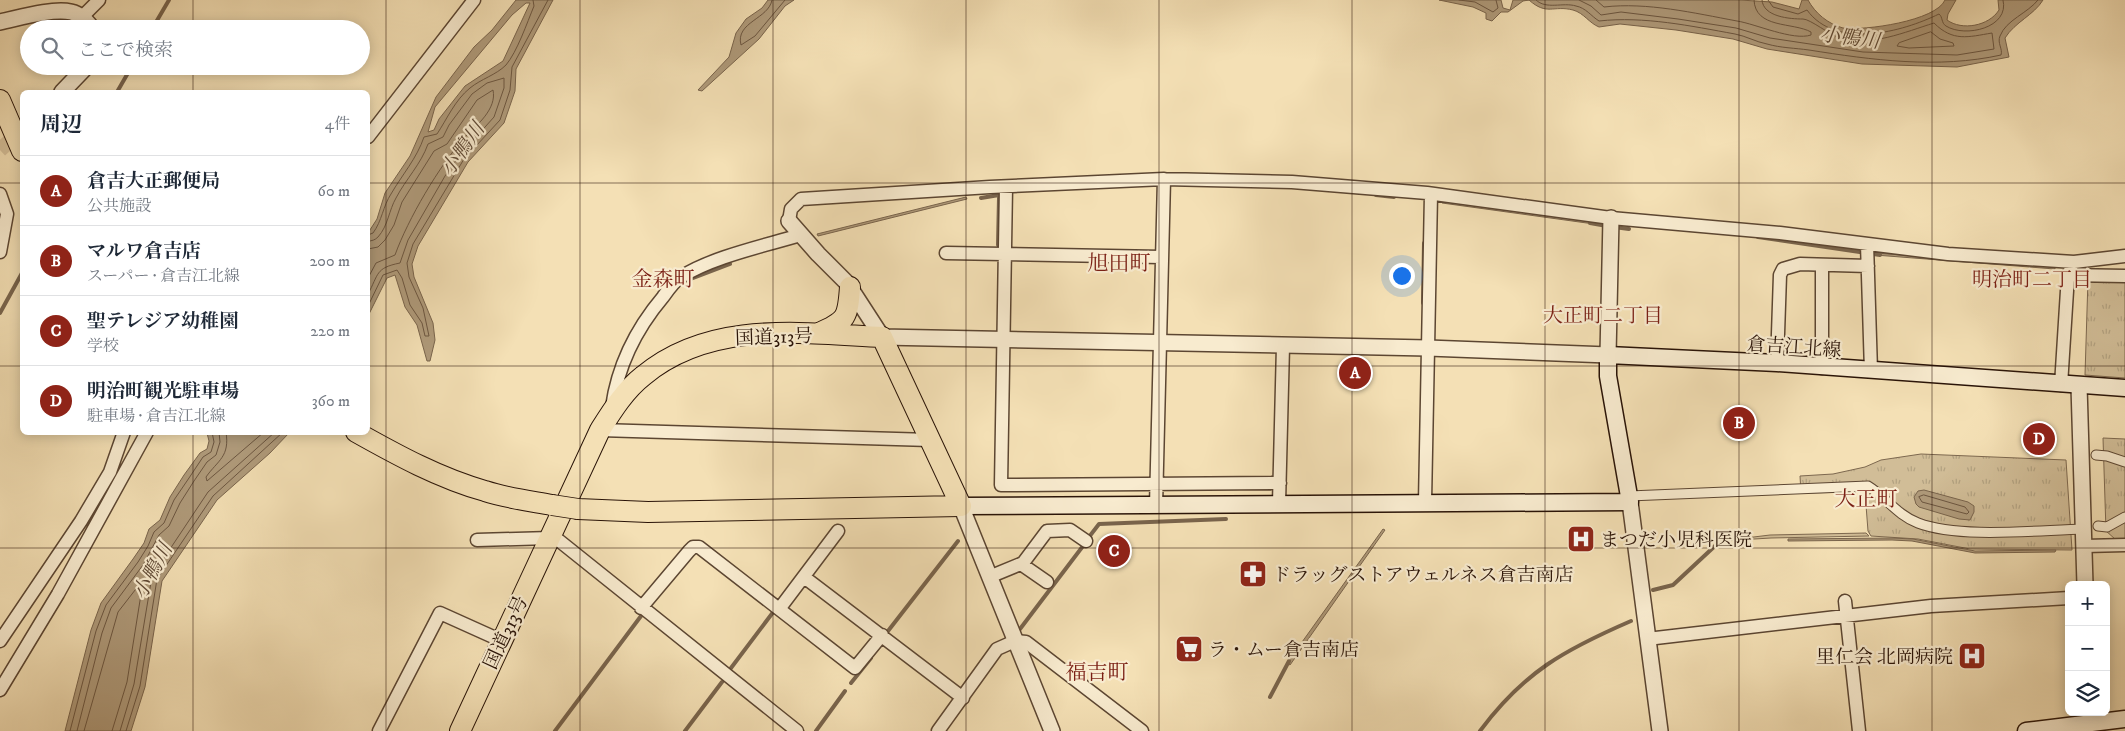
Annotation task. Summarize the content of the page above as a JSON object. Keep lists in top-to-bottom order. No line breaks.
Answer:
{"streets":{"highway":["国道313号"],"main road":["倉吉江北線"]},"districts":["旭田町","金森町","明治町二丁目","大正町二丁目","大正町","福吉町"],"water":["小鴨川"],"places":{"hospital":["まつだ小児科医院","里仁会 北岡病院"],"pharmacy":["ドラッグストアウェルネス倉吉南店"],"supermarket":["ラ・ムー倉吉南店"]},"page":{"search":"ここで検索","heading":["周辺","4件"],"list":[{"mark":"A","name":"倉吉大正郵便局","note":"公共施設","value":"60 m"},{"mark":"B","name":"マルワ倉吉店","note":"スーパー · 倉吉江北線","value":"200 m"},{"mark":"C","name":"聖テレジア幼稚園","note":"学校","value":"220 m"},{"mark":"D","name":"明治町観光駐車場","note":"駐車場 · 倉吉江北線","value":"360 m"}],"pins":["A","B","D","C"],"map_buttons":["+","−"]}}
